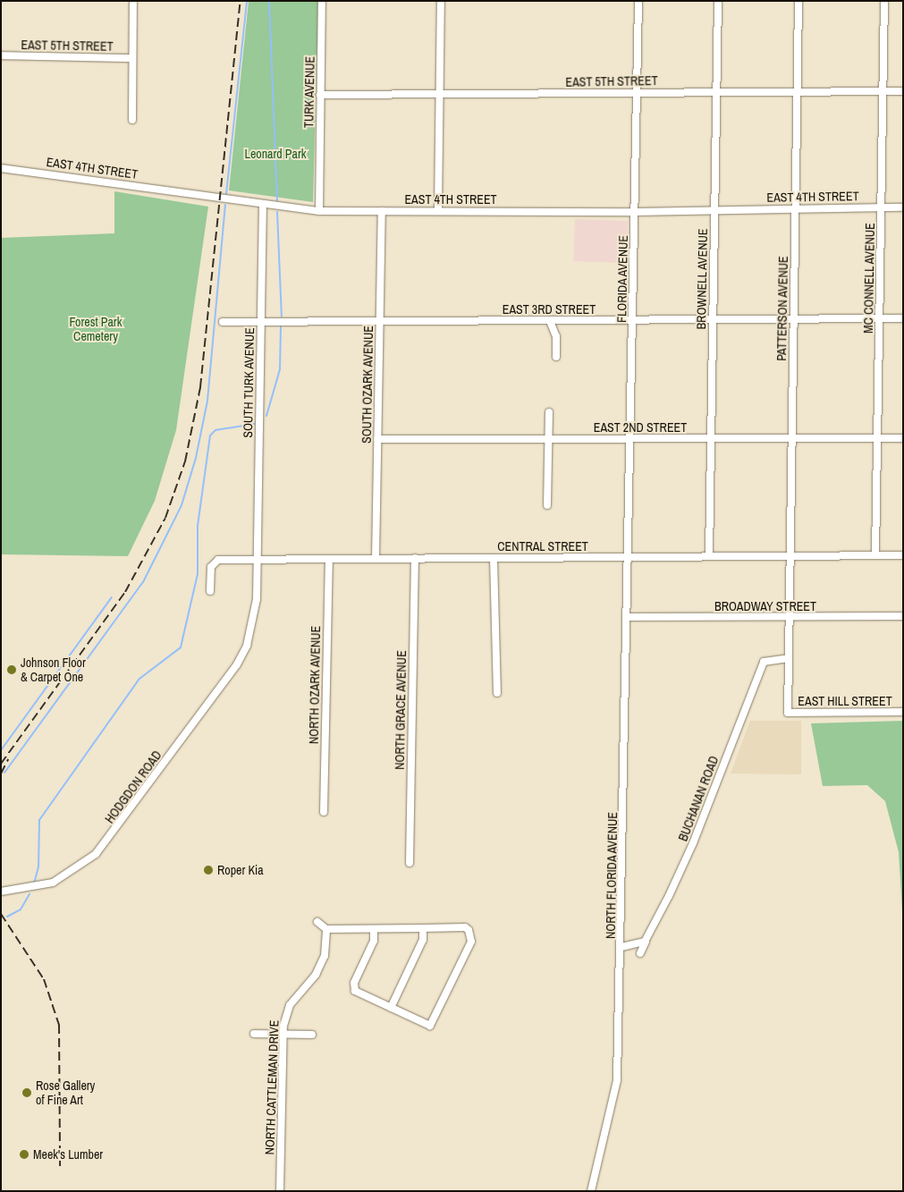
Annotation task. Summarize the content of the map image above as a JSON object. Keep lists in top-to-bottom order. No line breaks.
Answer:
{"streets":{"street":["EAST 5TH STREET","TURK AVENUE","EAST 4TH STREET","MC CONNELL AVENUE","FLORIDA AVENUE","BROWNELL AVENUE","PATTERSON AVENUE","EAST 3RD STREET","SOUTH TURK AVENUE","SOUTH OZARK AVENUE","EAST 2ND STREET","CENTRAL STREET","BROADWAY STREET","NORTH OZARK AVENUE","EAST HILL STREET","NORTH GRACE AVENUE","HODGDON ROAD","BUCHANAN ROAD","NORTH FLORIDA AVENUE","NORTH CATTLEMAN DRIVE"]},"crossings":[["EAST 5TH STREET","TURK AVENUE"],["EAST 5TH STREET","MC CONNELL AVENUE"],["EAST 5TH STREET","FLORIDA AVENUE"],["EAST 5TH STREET","BROWNELL AVENUE"],["EAST 5TH STREET","PATTERSON AVENUE"],["TURK AVENUE","EAST 4TH STREET"],["EAST 4TH STREET","MC CONNELL AVENUE"],["EAST 4TH STREET","FLORIDA AVENUE"],["EAST 4TH STREET","BROWNELL AVENUE"],["EAST 4TH STREET","PATTERSON AVENUE"],["EAST 4TH STREET","SOUTH TURK AVENUE"],["EAST 4TH STREET","SOUTH OZARK AVENUE"],["MC CONNELL AVENUE","EAST 3RD STREET"],["MC CONNELL AVENUE","EAST 2ND STREET"],["MC CONNELL AVENUE","CENTRAL STREET"],["FLORIDA AVENUE","EAST 3RD STREET"],["FLORIDA AVENUE","EAST 2ND STREET"],["FLORIDA AVENUE","CENTRAL STREET"],["FLORIDA AVENUE","NORTH FLORIDA AVENUE"],["BROWNELL AVENUE","EAST 3RD STREET"],["BROWNELL AVENUE","EAST 2ND STREET"],["BROWNELL AVENUE","CENTRAL STREET"],["PATTERSON AVENUE","EAST 3RD STREET"],["PATTERSON AVENUE","EAST 2ND STREET"],["PATTERSON AVENUE","CENTRAL STREET"],["PATTERSON AVENUE","BROADWAY STREET"],["PATTERSON AVENUE","EAST HILL STREET"],["PATTERSON AVENUE","BUCHANAN ROAD"],["EAST 3RD STREET","SOUTH TURK AVENUE"],["EAST 3RD STREET","SOUTH OZARK AVENUE"],["SOUTH TURK AVENUE","CENTRAL STREET"],["SOUTH TURK AVENUE","HODGDON ROAD"],["SOUTH OZARK AVENUE","EAST 2ND STREET"],["SOUTH OZARK AVENUE","CENTRAL STREET"],["CENTRAL STREET","NORTH OZARK AVENUE"],["CENTRAL STREET","NORTH GRACE AVENUE"],["CENTRAL STREET","NORTH FLORIDA AVENUE"],["BROADWAY STREET","NORTH FLORIDA AVENUE"]],"parks":["Leonard Park","Forest Park Cemetery"],"places":["Johnson Floor & Carpet One","Roper Kia","Rose Gallery of Fine Art","Meek's Lumber"]}
